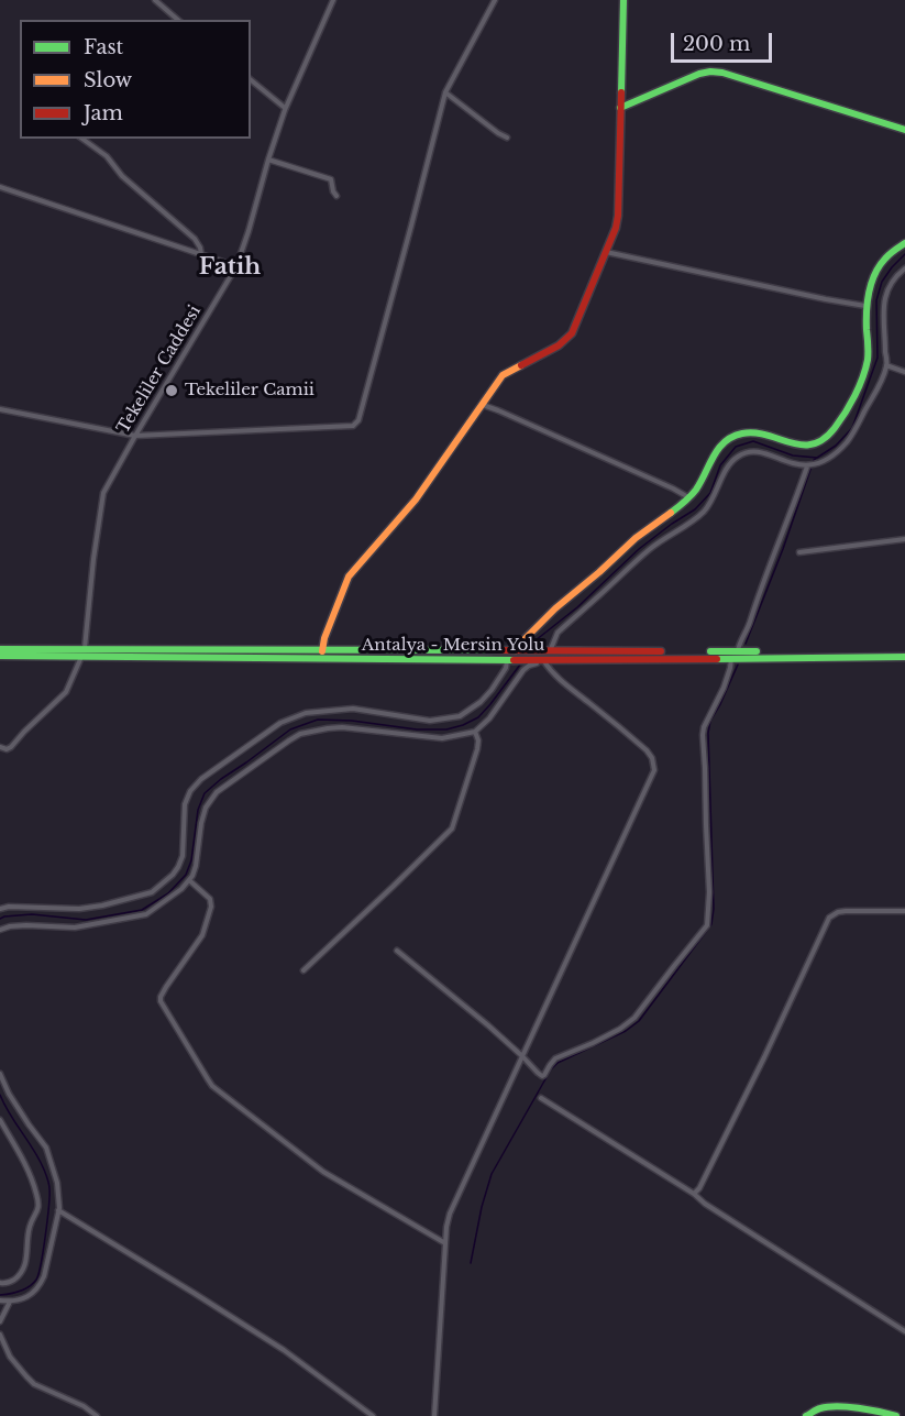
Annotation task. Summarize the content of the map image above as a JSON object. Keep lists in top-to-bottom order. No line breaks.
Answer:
{"streets":{"main road":["Antalya - Mersin Yolu"],"street":["Tekeliler Caddesi"]},"crossings":[["Tekeliler Caddesi","Antalya - Mersin Yolu"]],"districts":["Fatih"],"places":["Tekeliler Camii"],"legend":["Fast","Slow","Jam"],"scale_bar":"200 m"}
